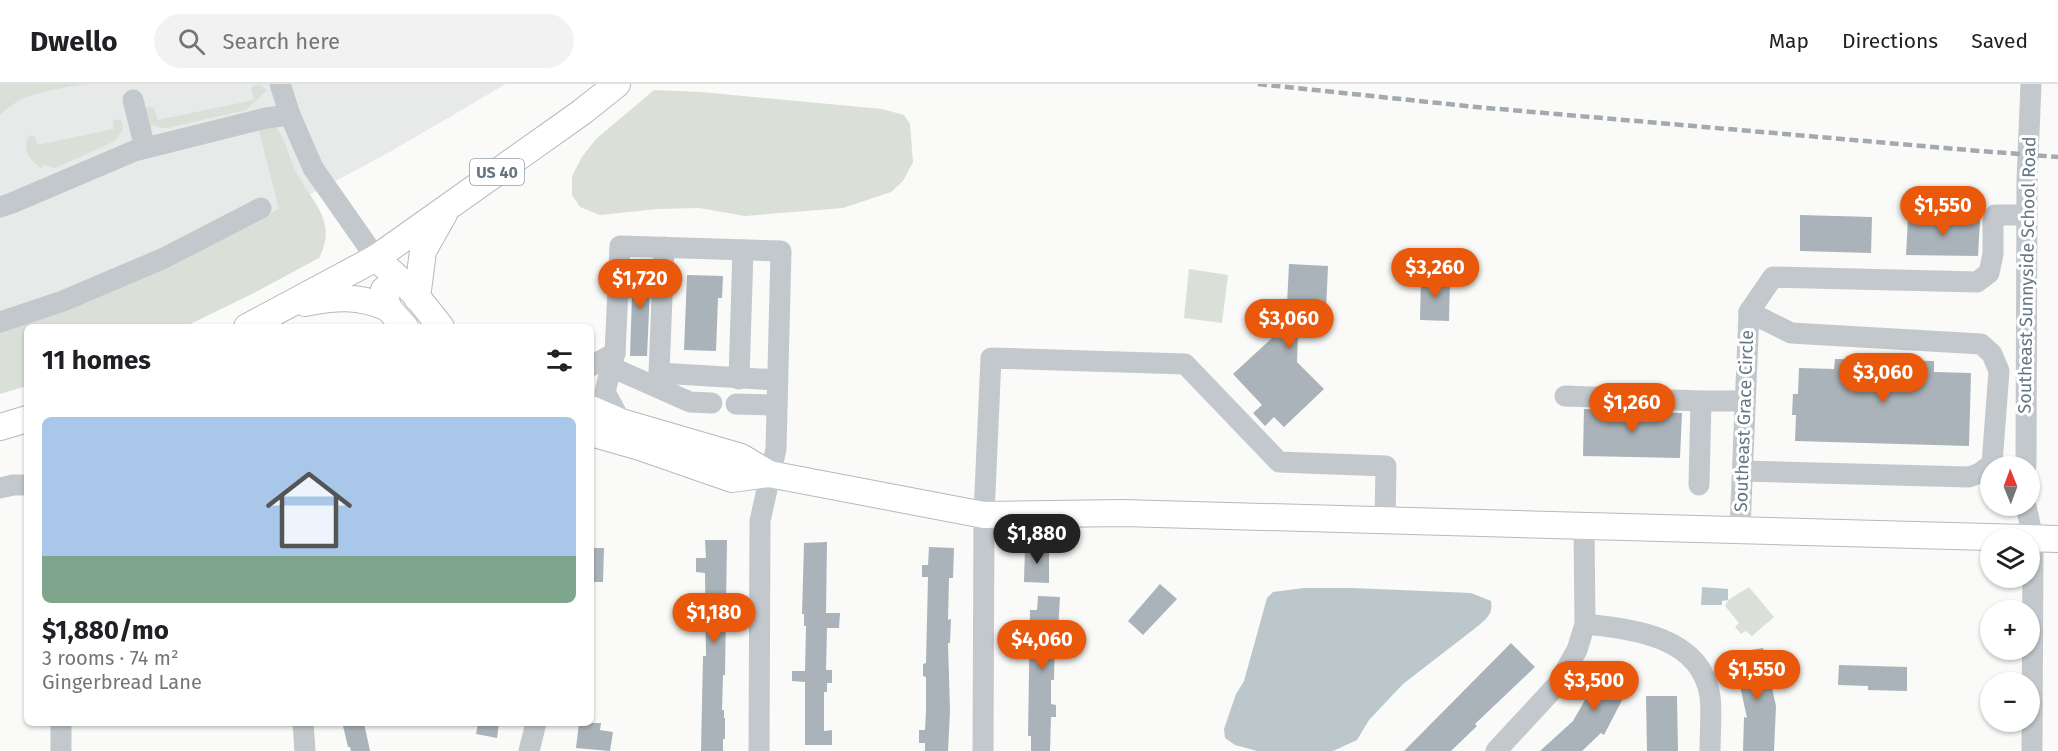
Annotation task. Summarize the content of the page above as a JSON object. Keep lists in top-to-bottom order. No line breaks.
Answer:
{"streets":{"main road":["US 40"],"street":["Southeast Sunnyside School Road","Southeast Grace Circle"]},"north":"top","page":{"header":"Dwello","search":"Search here","nav":["Map","Directions","Saved"],"price":["$1,550","$3,260","$1,720","$3,060","$3,060","$1,260","$1,880","$1,180","$4,060","$1,550","$3,500"],"heading":"11 homes","list":[{"name":"$1,880/mo","note":"3 rooms · 74 m² · Gingerbread Lane"}],"map_buttons":["+","−"]}}
